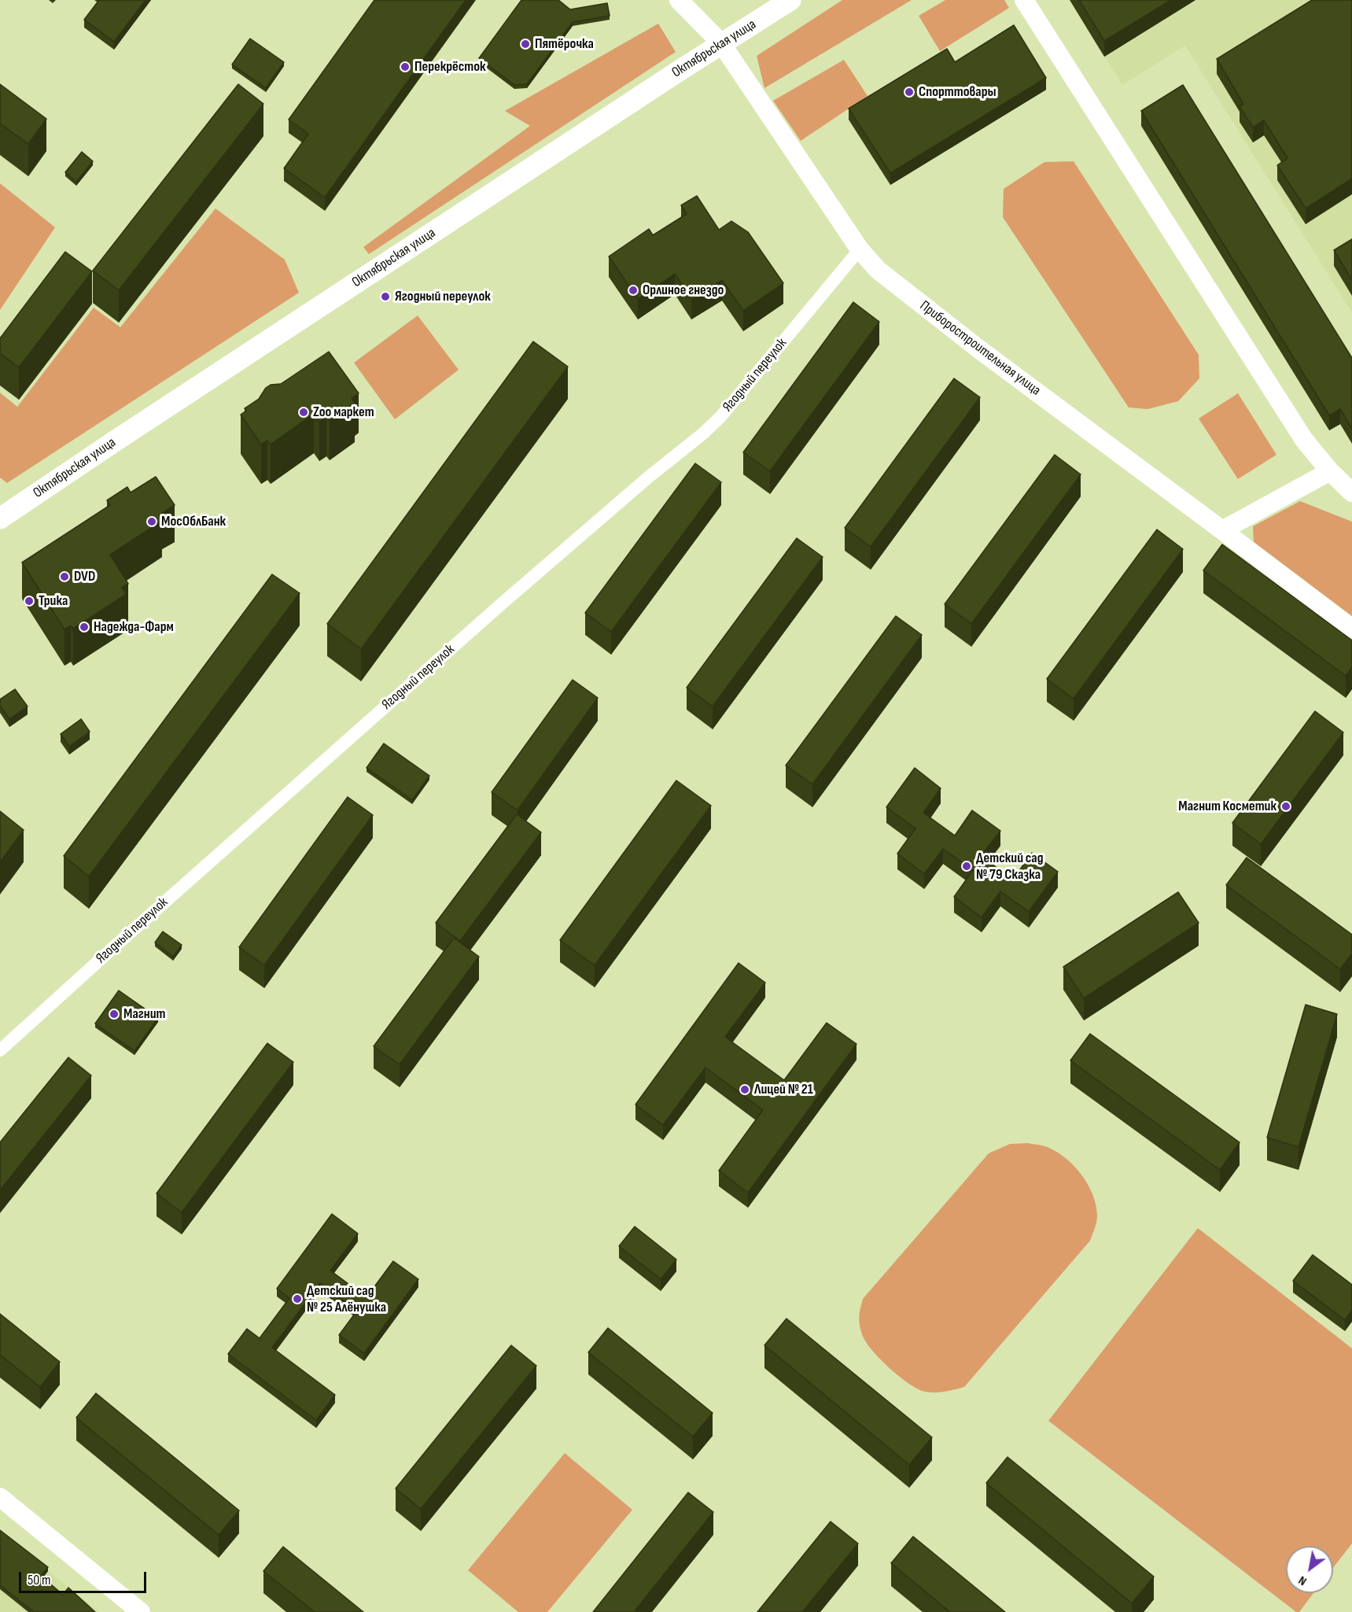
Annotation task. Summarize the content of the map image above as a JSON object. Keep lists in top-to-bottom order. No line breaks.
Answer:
{"streets":{"main road":["Октябрьская улица","Приборостроительная улица"],"street":["Ягодный переулок"]},"crossings":[["Октябрьская улица","Приборостроительная улица"],["Приборостроительная улица","Ягодный переулок"]],"places":["Пятёрочка","Перекрёсток","Спорттовары","Орлиное гнездо","Ягодный переулок","Zoo маркет","МосОблБанк","DVD","Трика","Надежда-Фарм","Магнит Косметик","Детский сад № 79 Сказка","Магнит","Лицей № 21","Детский сад № 25 Алёнушка"],"scale_bar":"50 m","north":"bottom left"}
